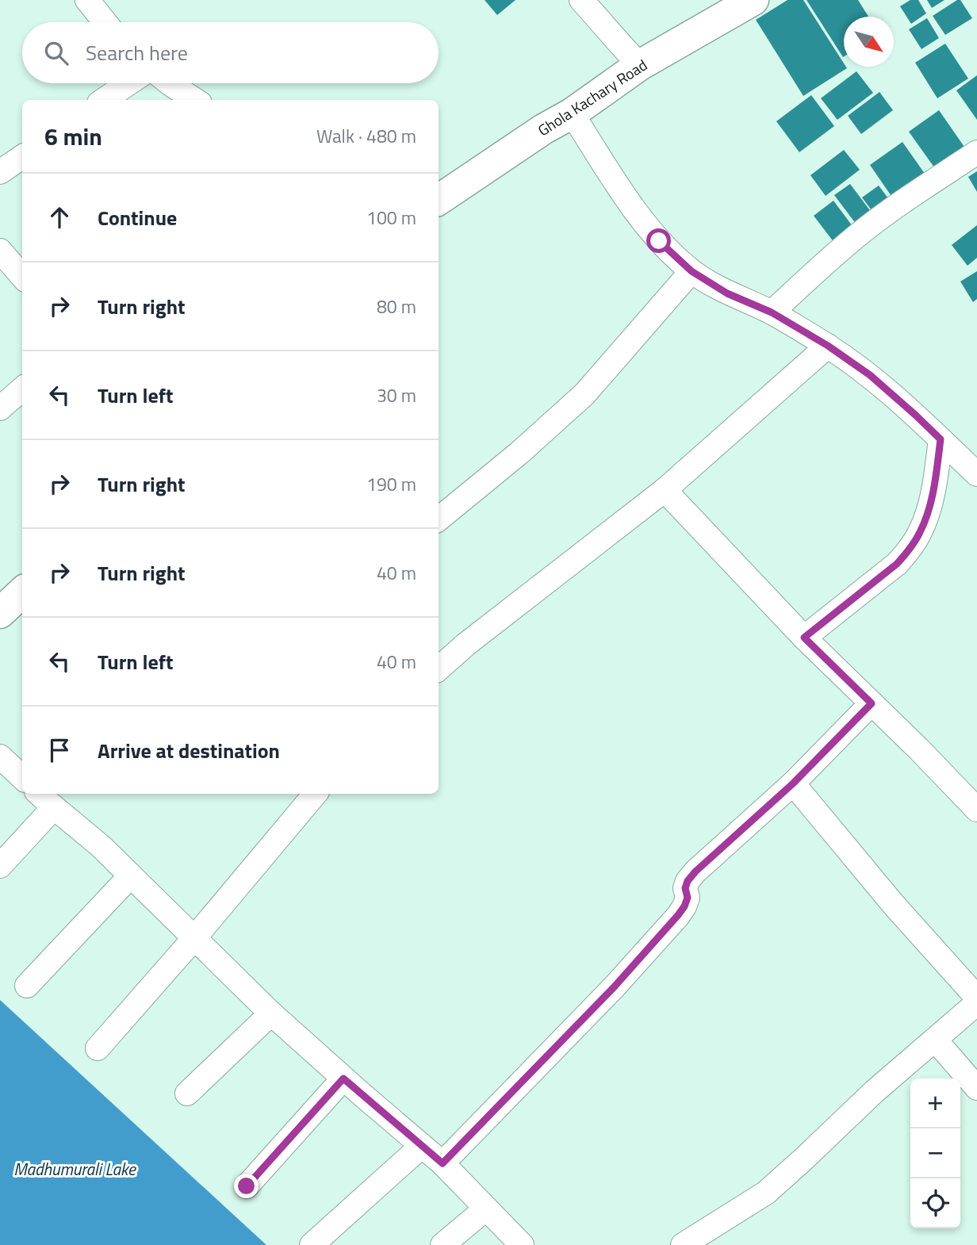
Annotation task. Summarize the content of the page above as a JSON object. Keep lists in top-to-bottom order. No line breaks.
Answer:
{"streets":{"street":["Ghola Kachary Road"]},"water":["Madhumurali Lake"],"north":"bottom right","page":{"search":"Search here","heading":["6 min","Walk · 480 m"],"list":[["Continue","100 m"],["Turn right","80 m"],["Turn left","30 m"],["Turn right","190 m"],["Turn right","40 m"],["Turn left","40 m"],"Arrive at destination"],"map_buttons":["+","−"]}}
